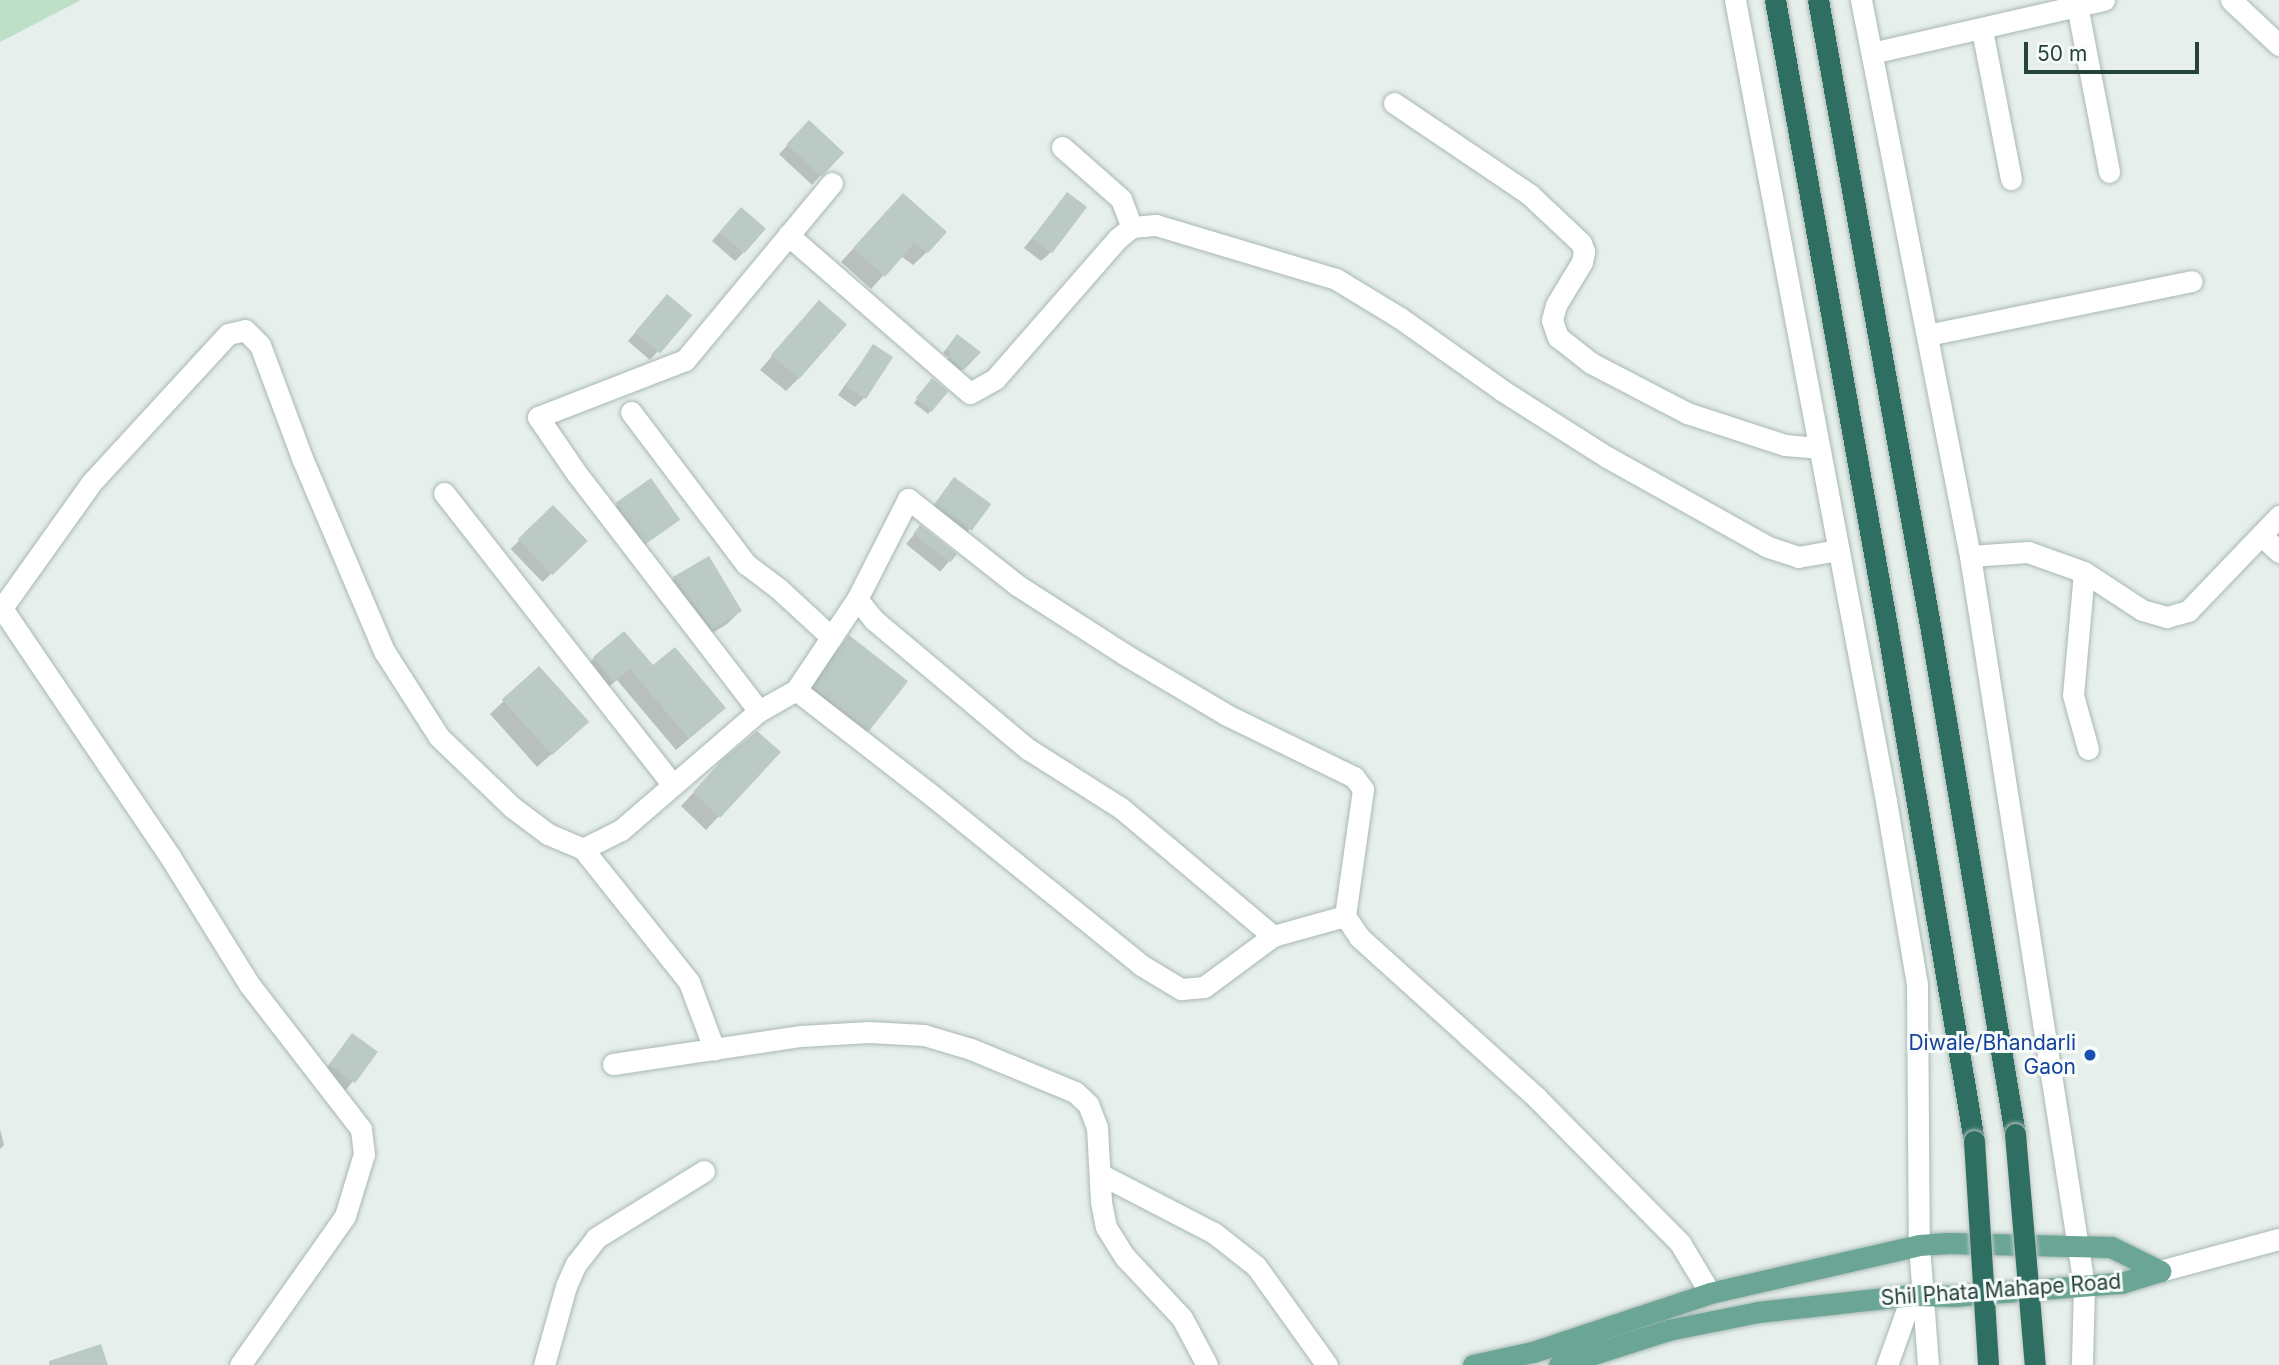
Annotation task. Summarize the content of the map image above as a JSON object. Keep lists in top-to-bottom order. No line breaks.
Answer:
{"streets":{"main road":["Shil Phata Mahape Road"]},"places":["Diwale/Bhandarli Gaon"],"scale_bar":"50 m"}
